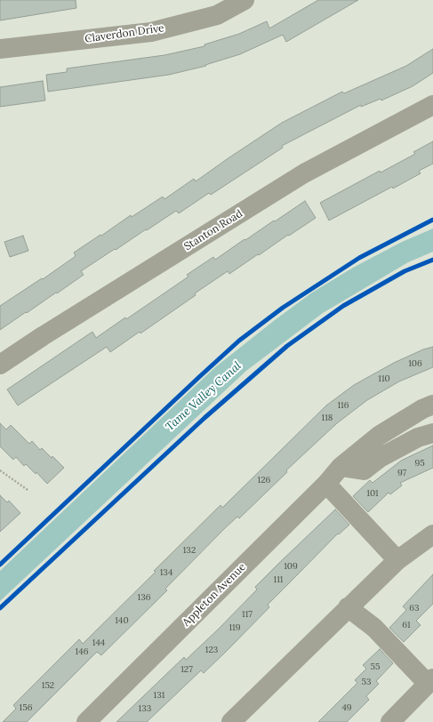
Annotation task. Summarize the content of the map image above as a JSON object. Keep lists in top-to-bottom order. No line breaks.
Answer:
{"streets":{"street":["Claverdon Drive","Stanton Road","Appleton Avenue"]},"water":["Tame Valley Canal"],"house_numbers":["106","110","116","118","95","97","126","101","132","109","134","111","136","63","117","140","61","119","144","123","146","55","127","53","152","131","156","49","133"]}
